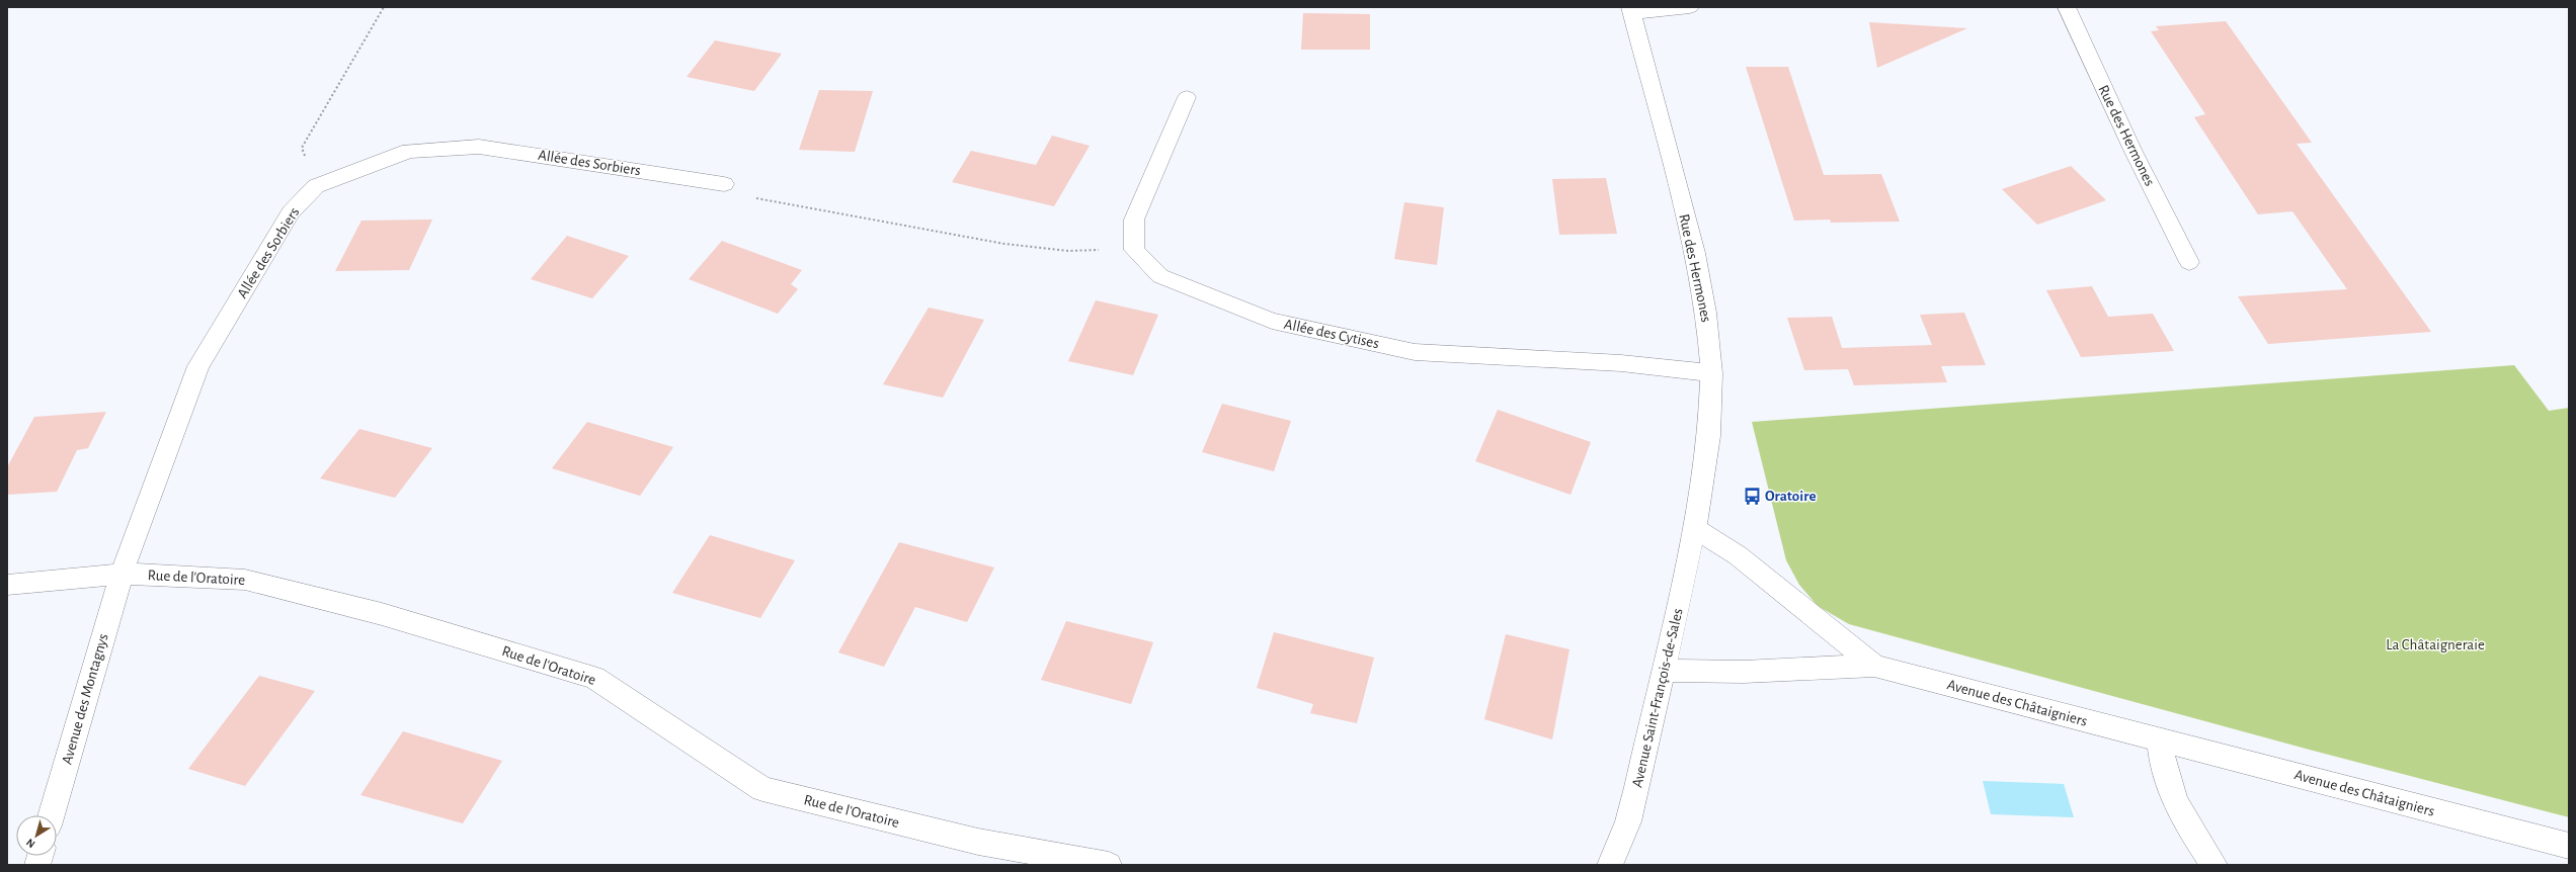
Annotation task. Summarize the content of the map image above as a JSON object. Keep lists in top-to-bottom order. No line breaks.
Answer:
{"streets":{"street":["Rue des Hermones","Allée des Sorbiers","Allée des Cytises","Rue de l'Oratoire","Avenue Saint-François-de-Sales","Avenue des Montagnys","Avenue des Châtaigniers"]},"crossings":[["Rue des Hermones","Allée des Cytises"],["Rue des Hermones","Avenue Saint-François-de-Sales"],["Rue des Hermones","Avenue des Châtaigniers"],["Allée des Sorbiers","Rue de l'Oratoire"],["Allée des Sorbiers","Avenue des Montagnys"],["Rue de l'Oratoire","Avenue des Montagnys"],["Avenue Saint-François-de-Sales","Avenue des Châtaigniers"]],"parks":["La Châtaigneraie"],"places":{"bus stop":["Oratoire"]},"north":"bottom left"}
